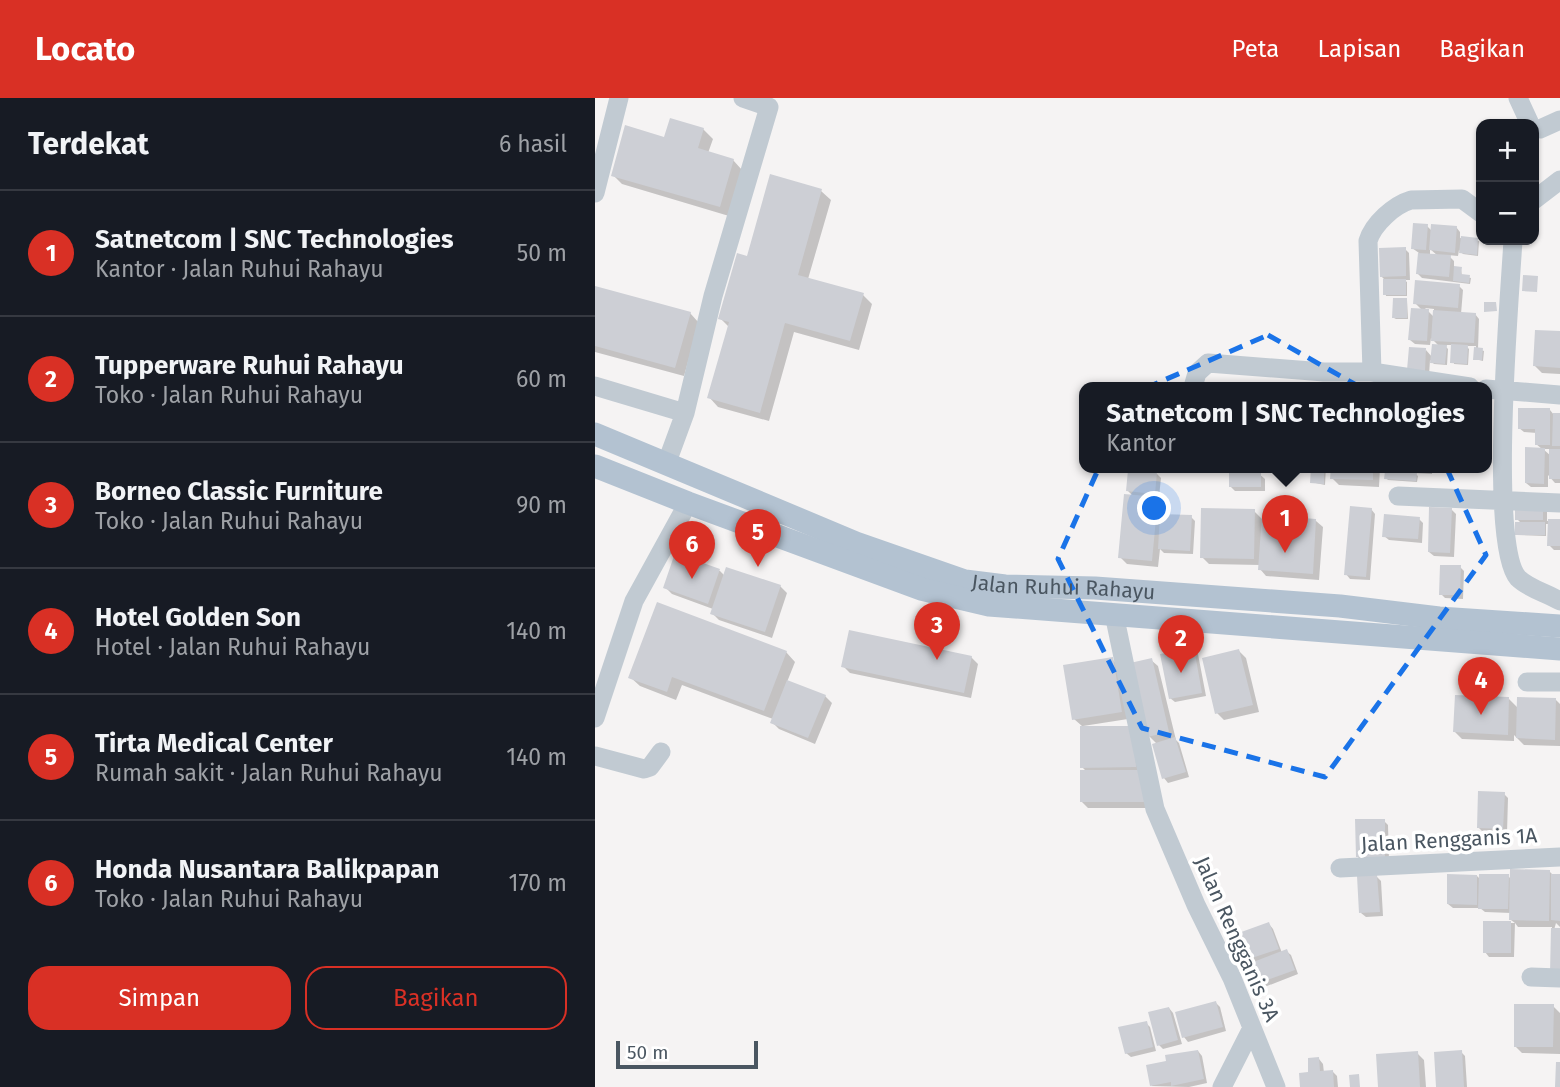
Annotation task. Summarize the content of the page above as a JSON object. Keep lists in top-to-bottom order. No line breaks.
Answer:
{"streets":{"main road":["Jalan Ruhui Rahayu"],"street":["Jalan Rengganis 1A","Jalan Rengganis 3A"]},"crossings":[["Jalan Ruhui Rahayu","Jalan Rengganis 3A"]],"scale_bar":"50 m","page":{"header":"Locato","nav":["Peta","Lapisan","Bagikan"],"heading":["Terdekat","6 hasil"],"map_buttons":["+","−"],"list":[{"mark":"1","name":"Satnetcom | SNC Technologies","note":"Kantor · Jalan Ruhui Rahayu","value":"50 m"},{"mark":"2","name":"Tupperware Ruhui Rahayu","note":"Toko · Jalan Ruhui Rahayu","value":"60 m"},{"mark":"3","name":"Borneo Classic Furniture","note":"Toko · Jalan Ruhui Rahayu","value":"90 m"},{"mark":"4","name":"Hotel Golden Son","note":"Hotel · Jalan Ruhui Rahayu","value":"140 m"},{"mark":"5","name":"Tirta Medical Center","note":"Rumah sakit · Jalan Ruhui Rahayu","value":"140 m"},{"mark":"6","name":"Honda Nusantara Balikpapan","note":"Toko · Jalan Ruhui Rahayu","value":"170 m"}],"popup":["Satnetcom | SNC Technologies","Kantor"],"pins":["1","5","6","3","2","4"],"buttons":["Simpan","Bagikan"],"scale":"50 m"}}
